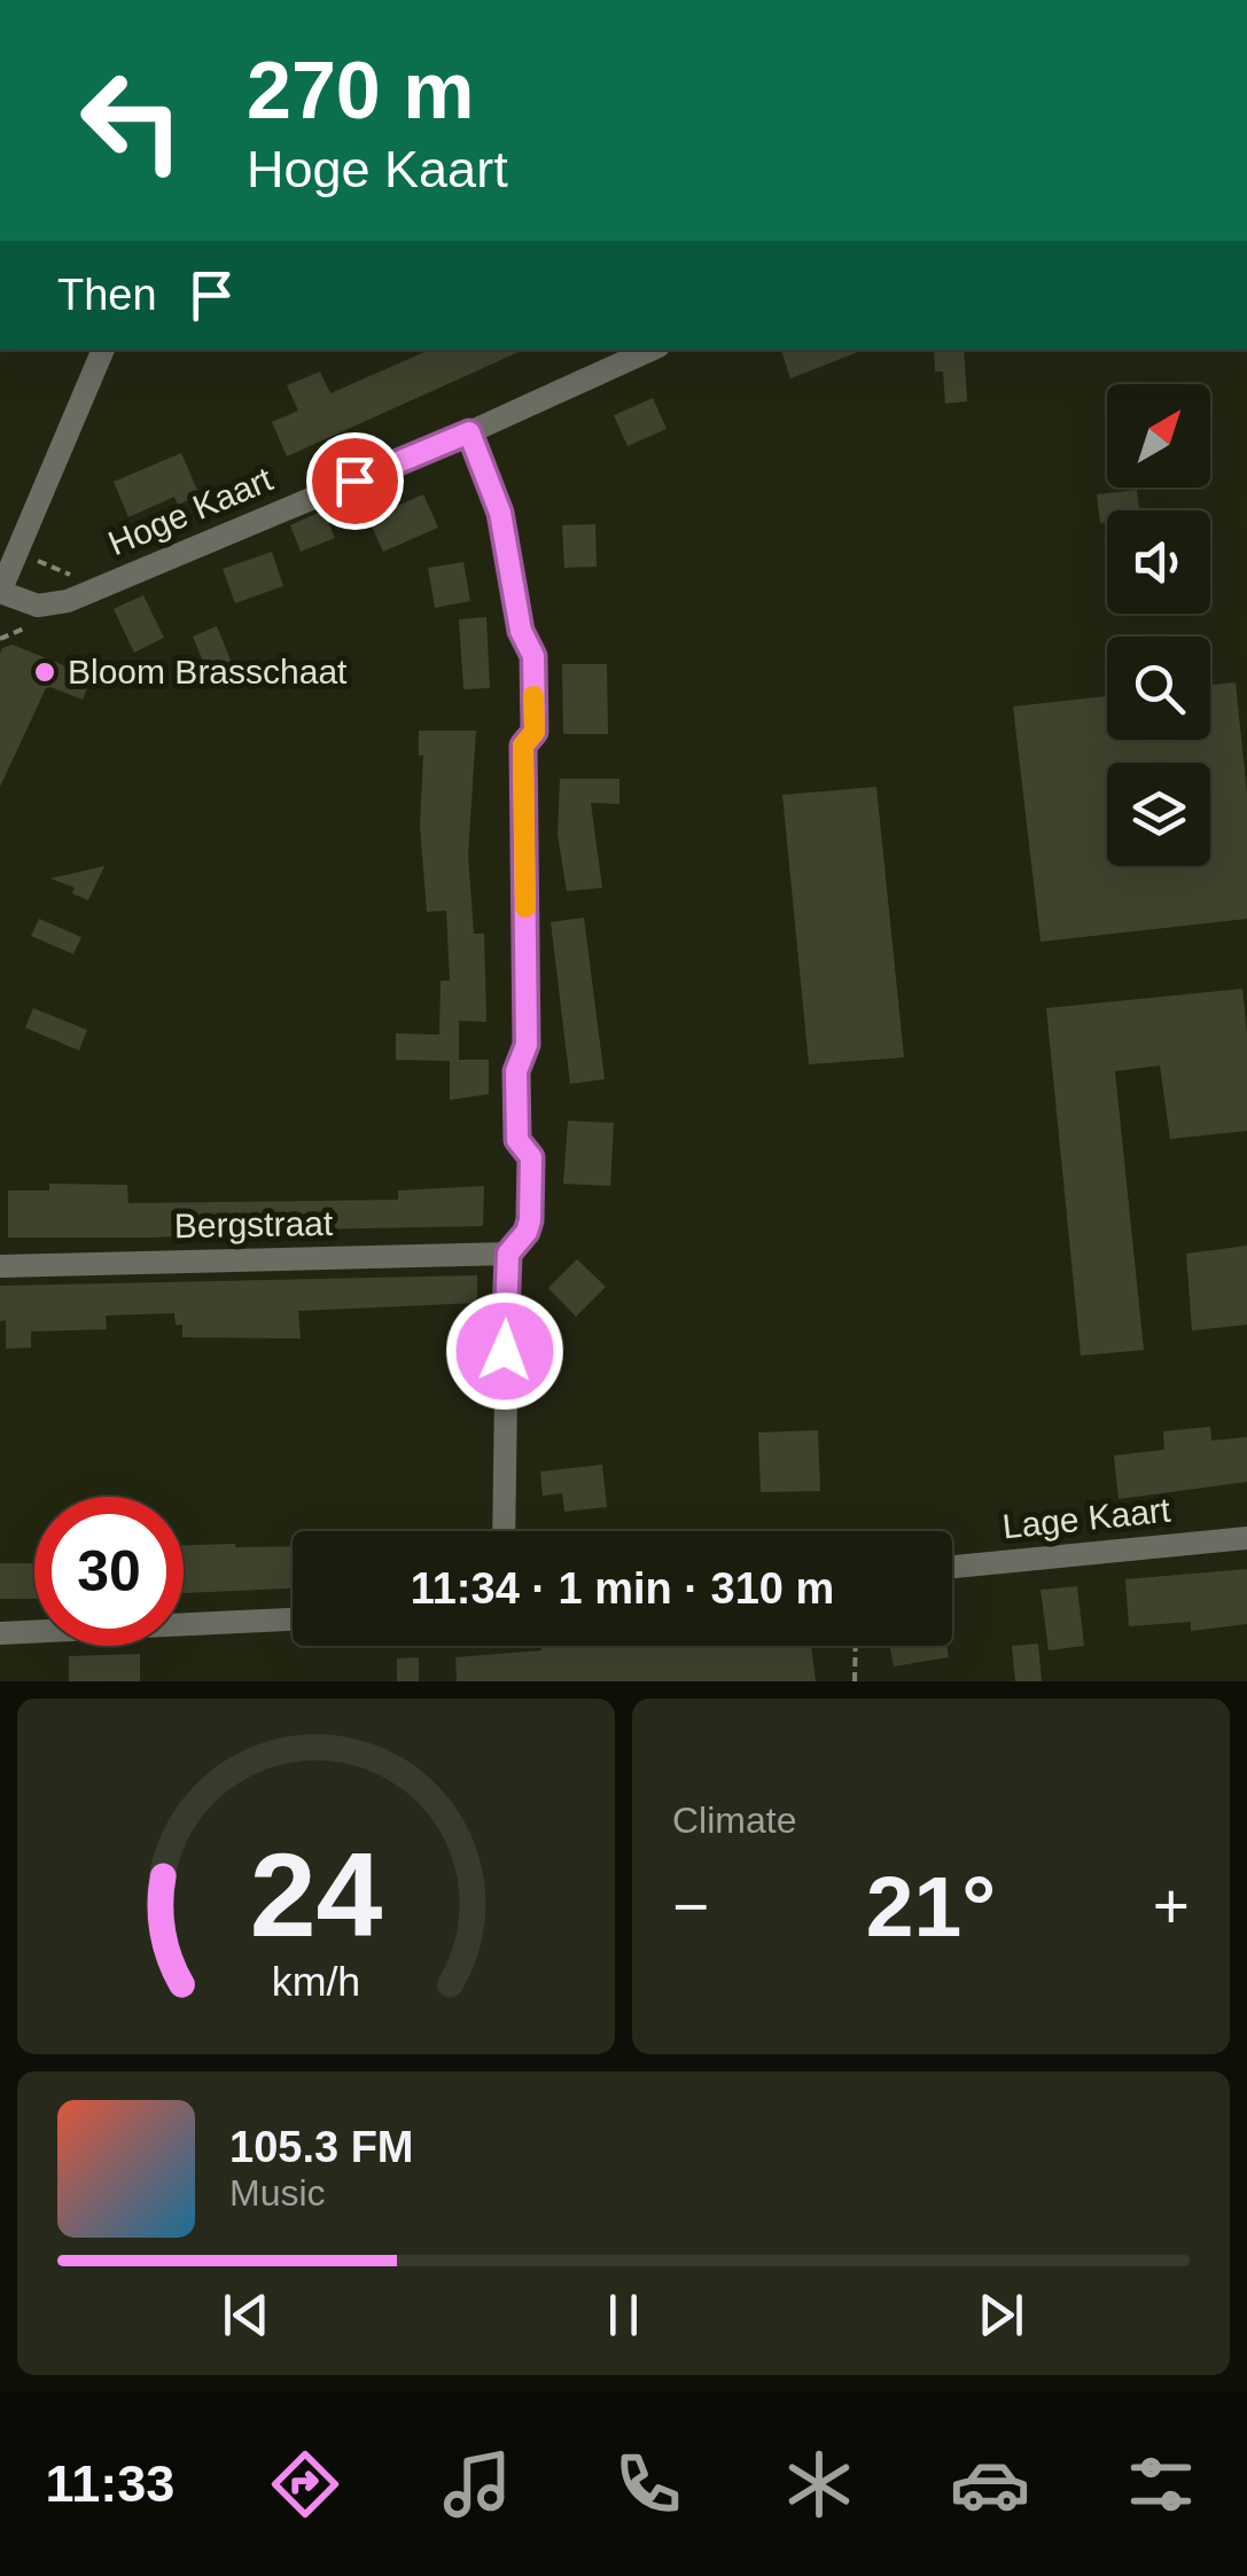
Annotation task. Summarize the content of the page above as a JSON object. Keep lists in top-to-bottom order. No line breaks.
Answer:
{"streets":{"street":["Hoge Kaart","Bergstraat","Lage Kaart"]},"places":["Bloom Brasschaat"],"north":"top right","page":{"turn":["270 m","Hoge Kaart"],"then":"Then","limit":"30","trip":"11:34 · 1 min · 310 m","tile":"Climate","heat":["−","21°","+"],"song":["105.3 FM","Music"],"tabs":"11:33","gauge":["24","km/h"]}}
